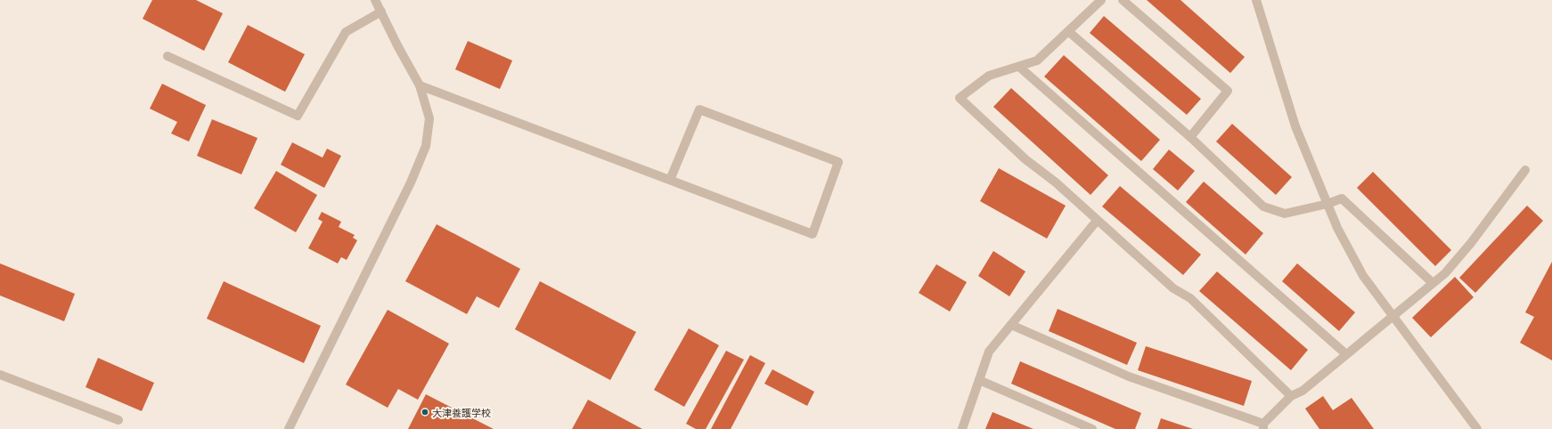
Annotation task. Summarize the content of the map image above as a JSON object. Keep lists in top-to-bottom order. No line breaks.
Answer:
{"places":["大津養護学校"]}
